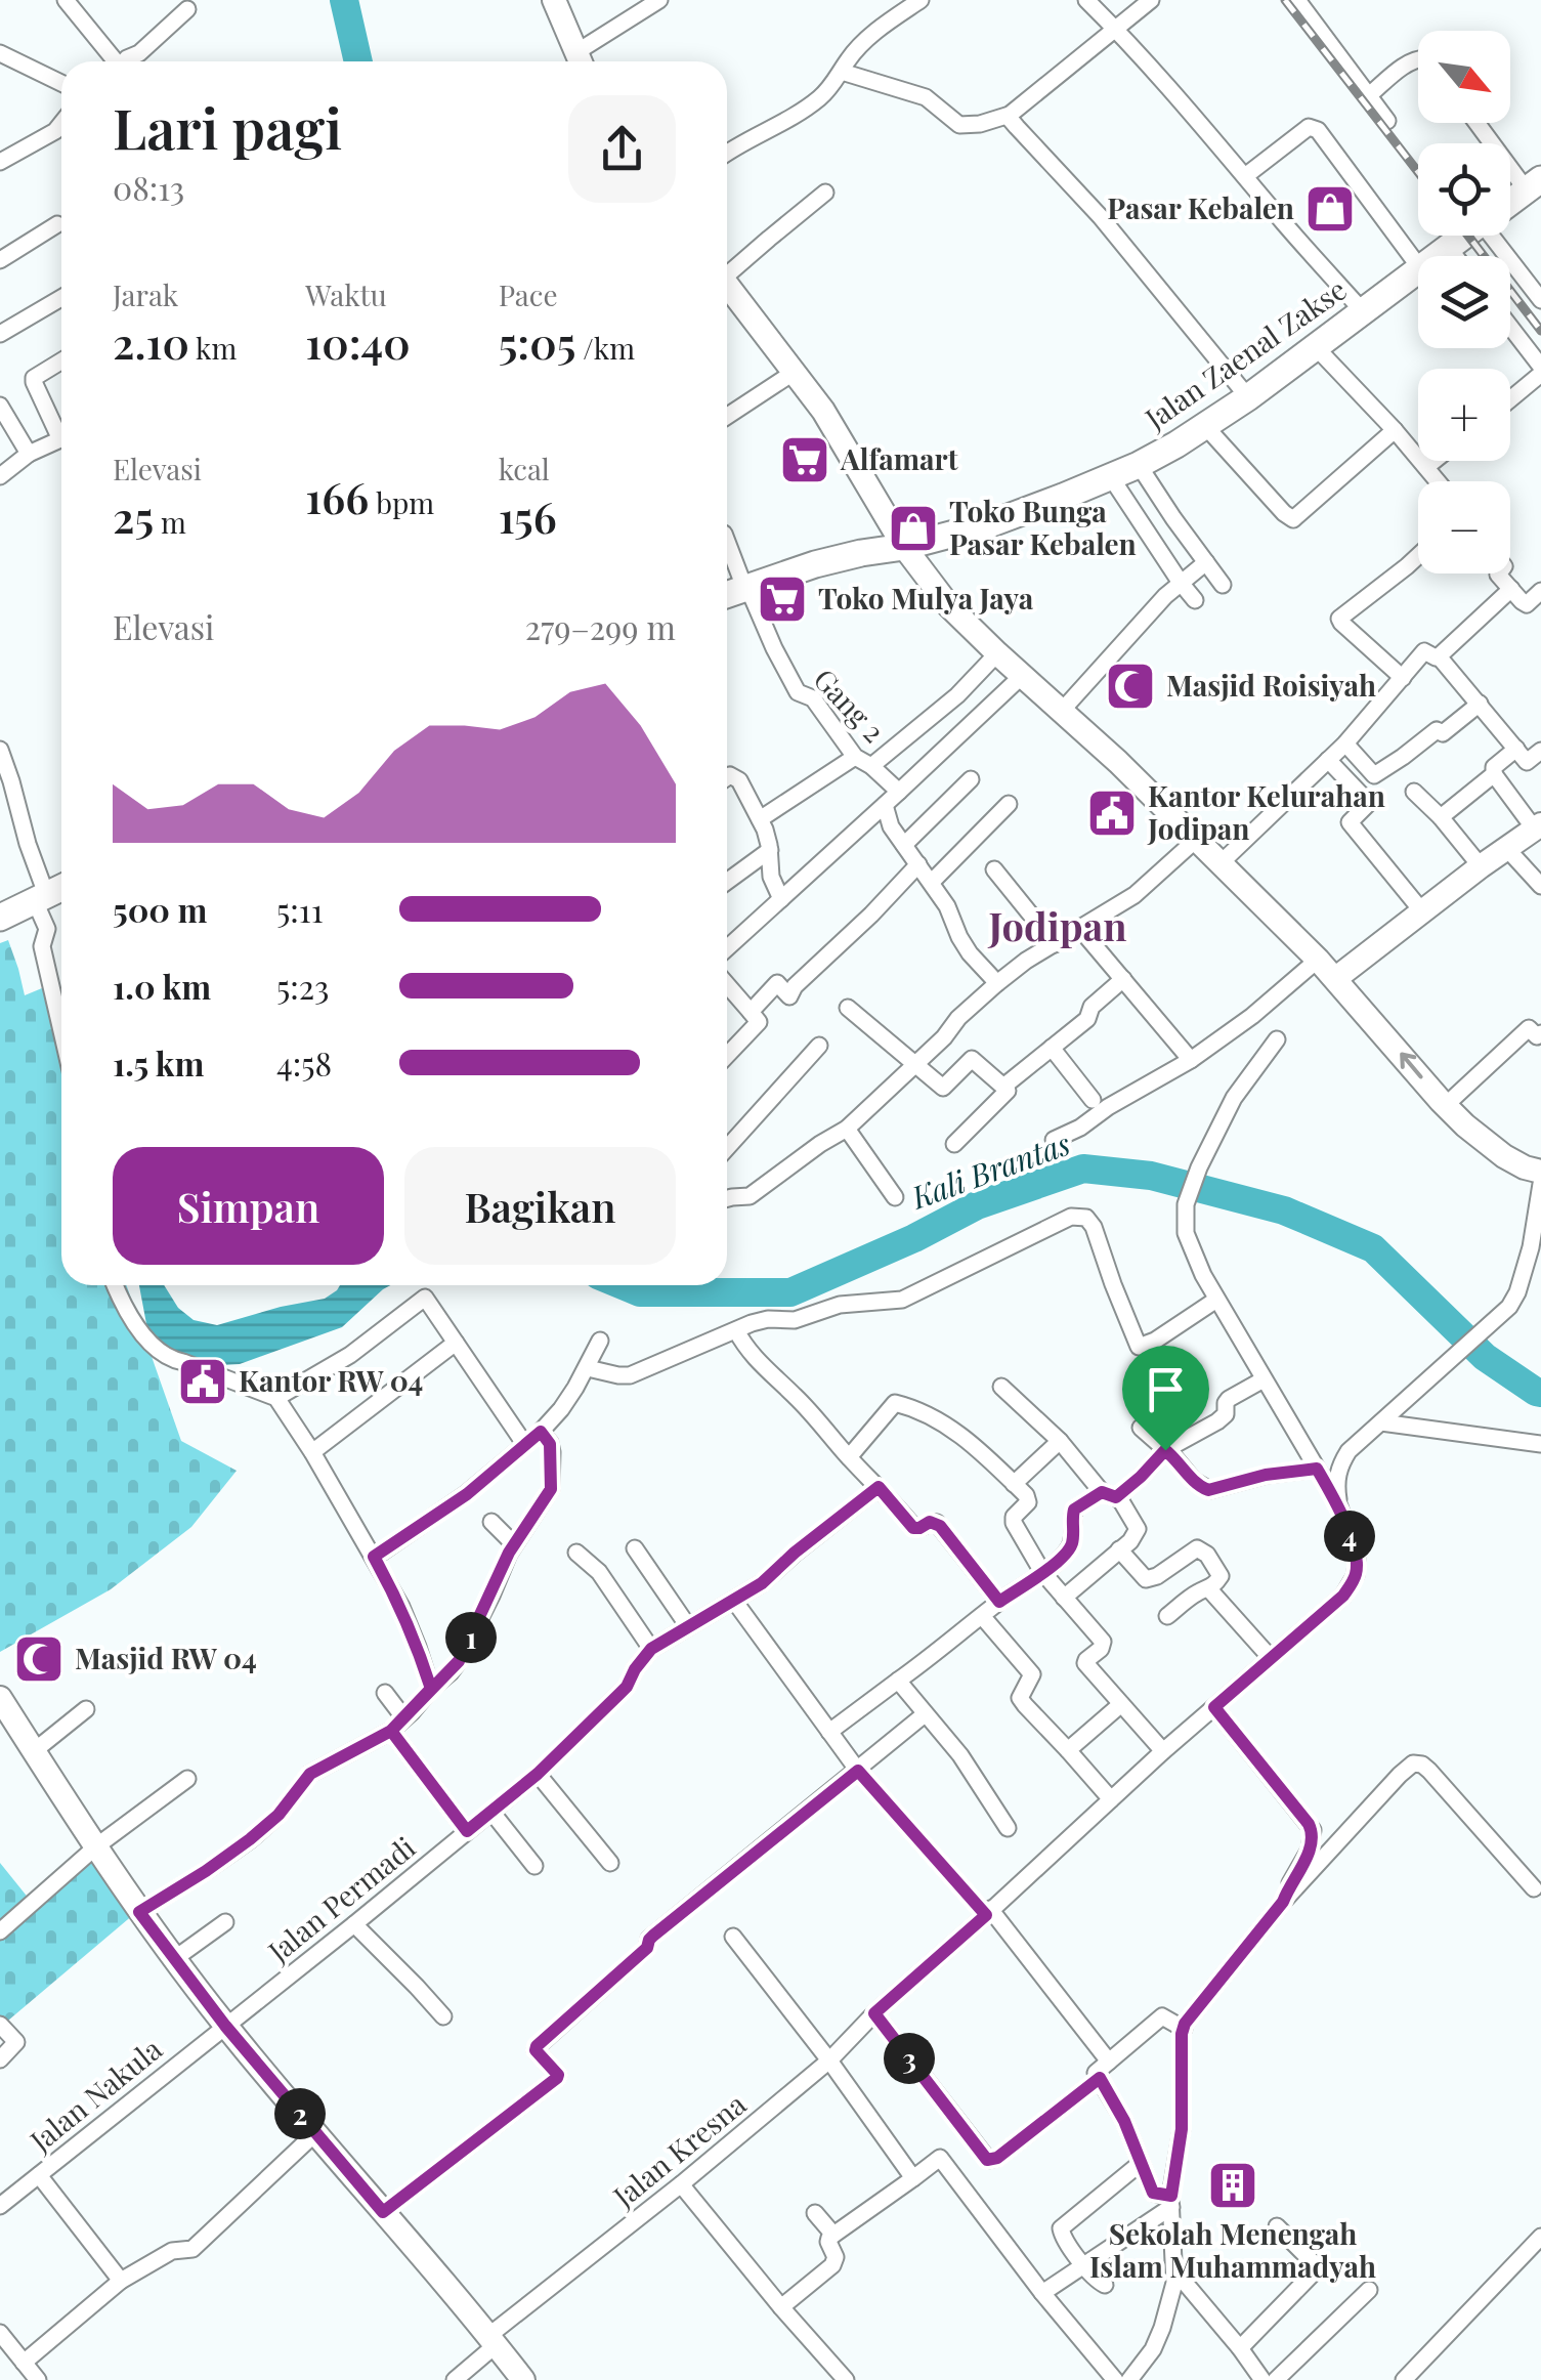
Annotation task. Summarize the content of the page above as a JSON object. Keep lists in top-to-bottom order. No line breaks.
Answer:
{"streets":{"main road":["Jalan Zaenal Zakse"],"street":["Gang 2","Jalan Permadi","Jalan Nakula","Jalan Kresna"]},"crossings":[["Jalan Zaenal Zakse","Gang 2"],["Jalan Permadi","Jalan Nakula"]],"districts":["Jodipan"],"water":["Kali Brantas"],"places":{"shop":["Pasar Kebalen","Toko Bunga Pasar Kebalen"],"supermarket":["Alfamart","Toko Mulya Jaya"],"mosque":["Masjid Roisiyah","Masjid RW 04"],"public building":["Kantor Kelurahan Jodipan","Kantor RW 04"],"building":["Sekolah Menengah Islam Muhammadyah"]},"north":"bottom right","page":{"map_buttons":["+","−"],"heading":["Lari pagi","08:13"],"stats":[["Jarak","2.10 km"],["Waktu","10:40"],["Pace","5:05 /km"],["Elevasi","25 m"],["166 bpm"],["kcal","156"]],"chart":["Elevasi","279–299 m"],"list":[{"name":"500 m","note":"5:11"},{"name":"1.0 km","note":"5:23"},{"name":"1.5 km","note":"4:58"}],"buttons":["Simpan","Bagikan"],"pins":["4","1","3","2"]}}
